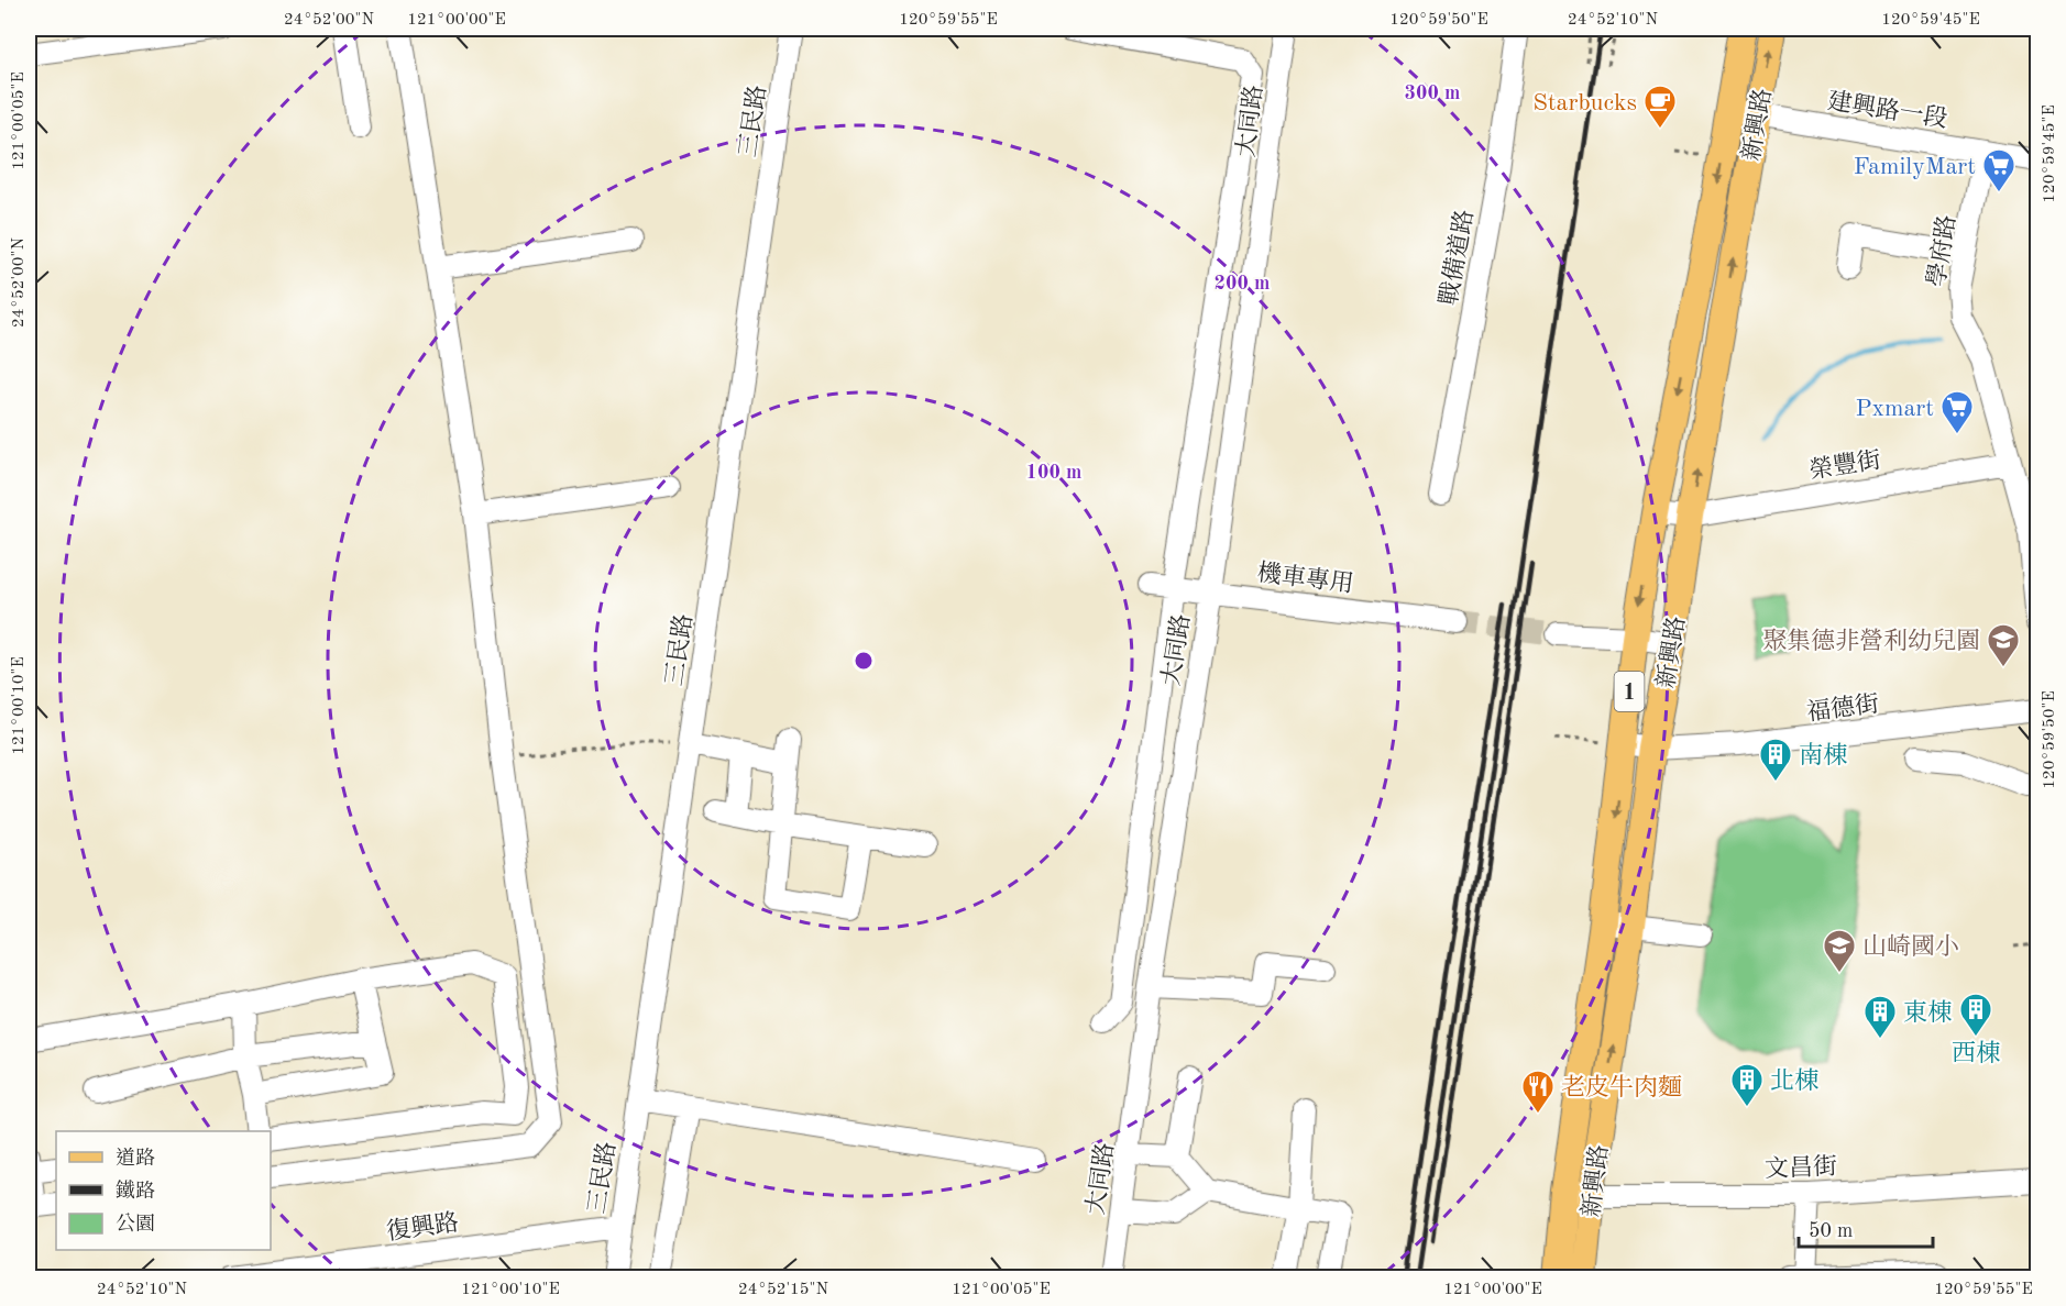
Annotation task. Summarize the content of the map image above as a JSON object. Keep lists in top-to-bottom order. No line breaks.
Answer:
{"streets":{"main road":["新興路","1"],"street":["建興路一段","三民路","大同路","學府路","戰備道路","榮豐街","機車專用","福德街","文昌街","復興路"]},"crossings":[["建興路一段","新興路"],["建興路一段","學府路"],["三民路","復興路"],["大同路","機車專用"],["新興路","榮豐街"],["新興路","福德街"],["新興路","文昌街"],["學府路","榮豐街"]],"places":{"cafe":["Starbucks"],"supermarket":["FamilyMart","Pxmart"],"school or university":["聚集德非營利幼兒園","山崎國小"],"building":["南棟","西棟","東棟","北棟"],"restaurant":["老皮牛肉麵"]},"legend":["道路","鐵路","公園"],"scale_bar":"50 m","coordinates":["24°52'00\"N","121°00'00\"E","120°59'55\"E","120°59'50\"E","24°52'10\"N","120°59'45\"E","121°00'05\"E","121°00'10\"E","24°52'15\"N"],"rings":["300 m","200 m","100 m"]}
